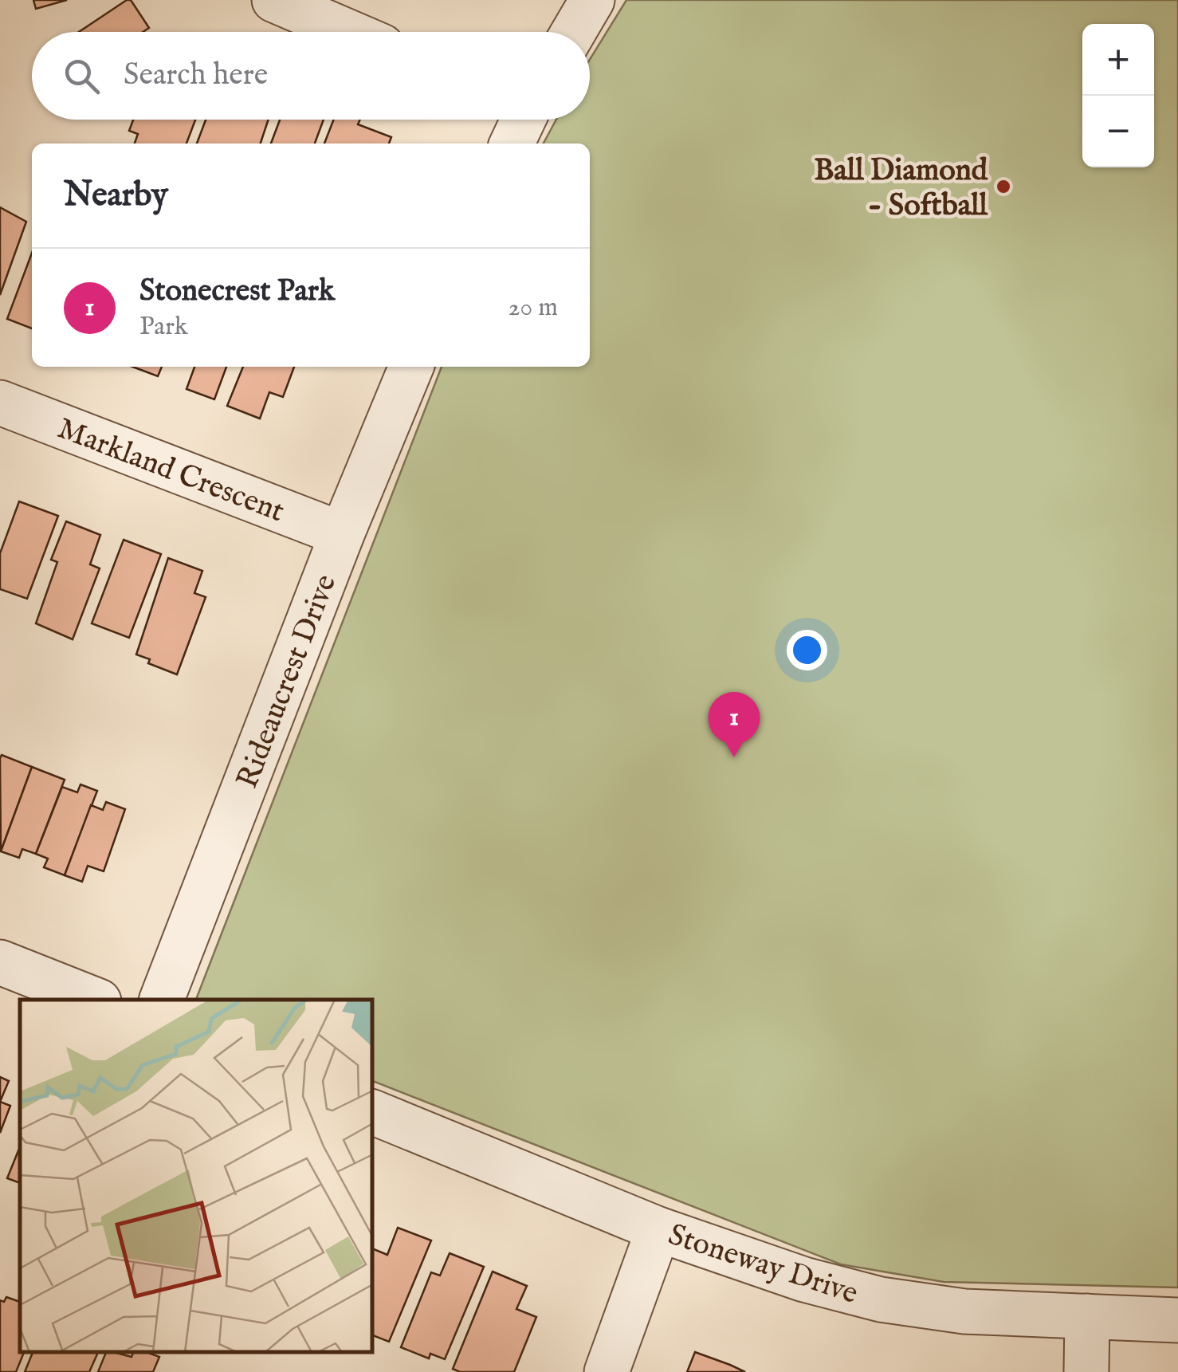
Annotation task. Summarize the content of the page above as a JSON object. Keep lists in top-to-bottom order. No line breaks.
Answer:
{"streets":{"street":["Markland Crescent","Rideaucrest Drive","Stoneway Drive"]},"crossings":[["Markland Crescent","Rideaucrest Drive"]],"places":["Ball Diamond - Softball"],"page":{"map_buttons":["+","−"],"search":"Search here","heading":"Nearby","list":[{"mark":"1","name":"Stonecrest Park","note":"Park","value":"20 m"}],"pins":"1"}}
